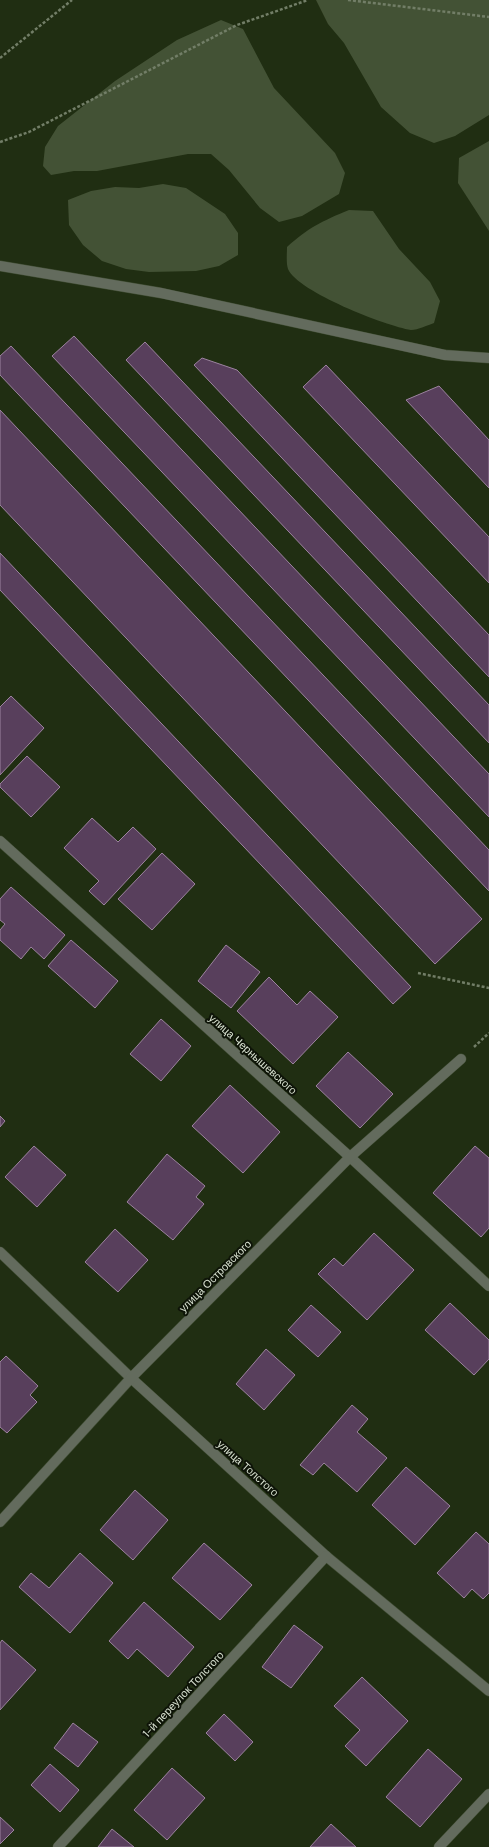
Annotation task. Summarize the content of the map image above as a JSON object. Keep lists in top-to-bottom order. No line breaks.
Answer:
{"streets":{"street":["улица Чернышевского","улица Островского","улица Толстого","1-й переулок Толстого"]},"crossings":[["улица Чернышевского","улица Островского"],["улица Островского","улица Толстого"],["улица Толстого","1-й переулок Толстого"]]}
